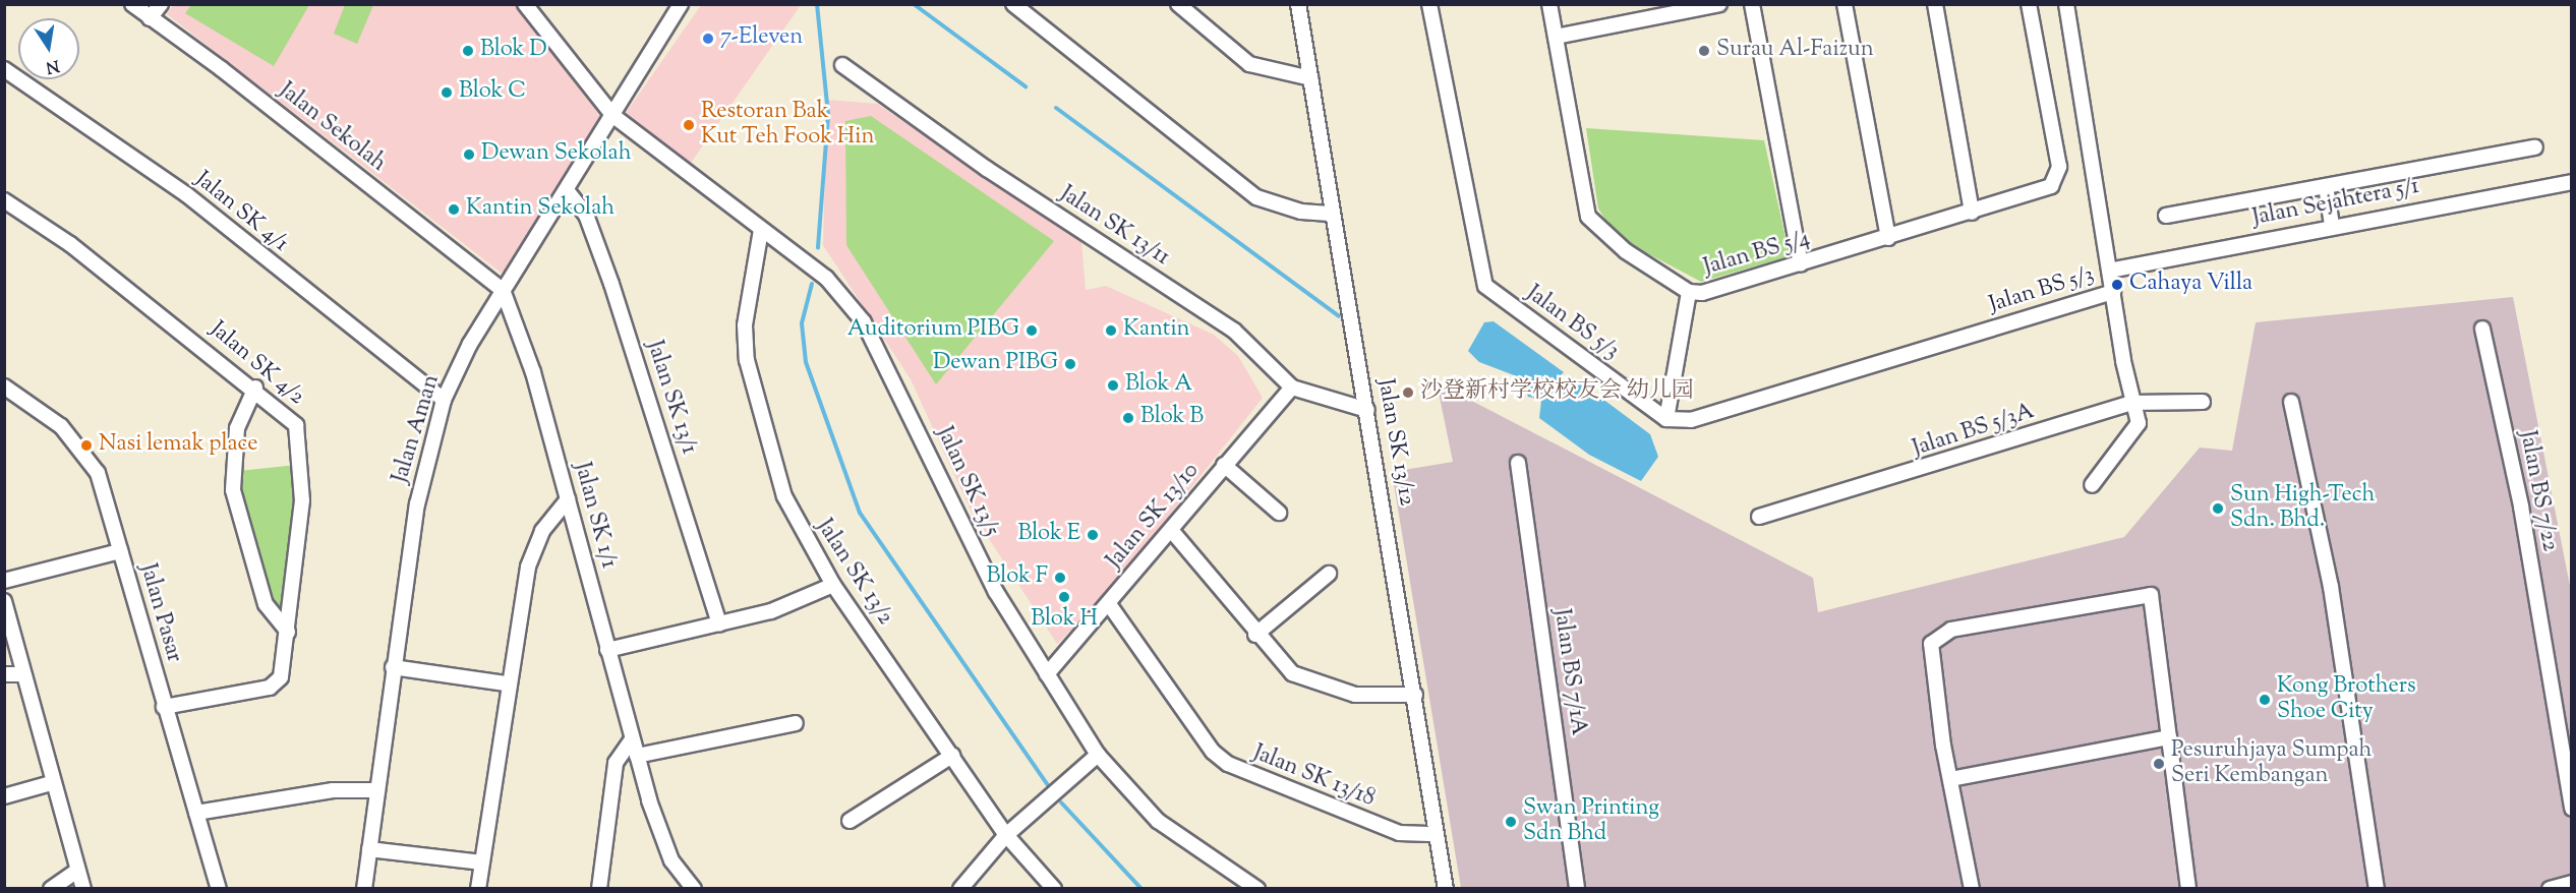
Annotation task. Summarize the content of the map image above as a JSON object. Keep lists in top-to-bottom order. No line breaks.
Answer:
{"streets":{"street":["Jalan Sekolah","Jalan Sejahtera 5/1","Jalan SK 4/1","Jalan SK 13/11","Jalan BS 5/4","Jalan BS 5/3","Jalan SK 4/2","Jalan SK 13/1","Jalan Aman","Jalan BS 5/3A","Jalan SK 13/12","Jalan SK 13/5","Jalan BS 7/22","Jalan SK 1/1","Jalan SK 13/10","Jalan SK 13/2","Jalan Pasar","Jalan BS 7/1A","Jalan SK 13/18"]},"crossings":[["Jalan Sekolah","Jalan Aman"],["Jalan Sekolah","Jalan SK 1/1"],["Jalan SK 4/1","Jalan Aman"],["Jalan SK 13/11","Jalan SK 13/12"],["Jalan SK 13/11","Jalan SK 13/10"],["Jalan SK 4/2","Jalan Pasar"],["Jalan SK 13/1","Jalan Aman"],["Jalan Aman","Jalan SK 13/5"],["Jalan Aman","Jalan SK 1/1"],["Jalan SK 13/12","Jalan SK 13/18"],["Jalan SK 13/5","Jalan SK 13/10"],["Jalan SK 13/5","Jalan SK 13/2"],["Jalan SK 13/10","Jalan SK 13/18"]],"places":["7-Eleven","Blok D","Surau Al-Faizun","Blok C","Restoran Bak Kut Teh Fook Hin","Dewan Sekolah","Kantin Sekolah","Cahaya Villa","Auditorium PIBG","Kantin","Dewan PIBG","Blok A","沙登新村学校校友会 幼儿园","Blok B","Nasi lemak place","Sun High-Tech Sdn. Bhd.","Blok E","Blok F","Blok H","Kong Brothers Shoe City","Pesuruhjaya Sumpah Seri Kembangan","Swan Printing Sdn Bhd"],"north":"bottom"}
